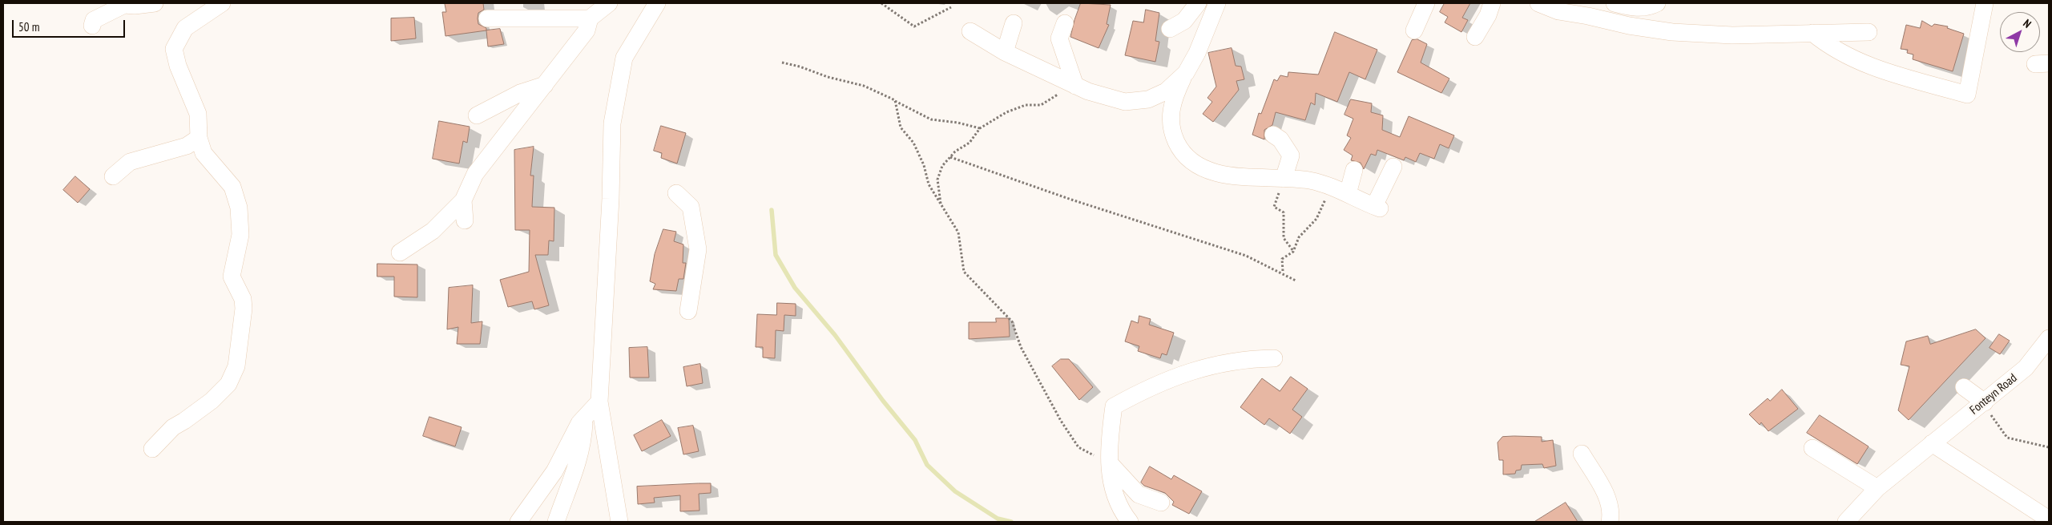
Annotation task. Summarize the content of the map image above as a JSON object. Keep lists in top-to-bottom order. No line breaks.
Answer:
{"streets":{"street":["Fonteyn Road"]},"scale_bar":"50 m","north":"top right"}
